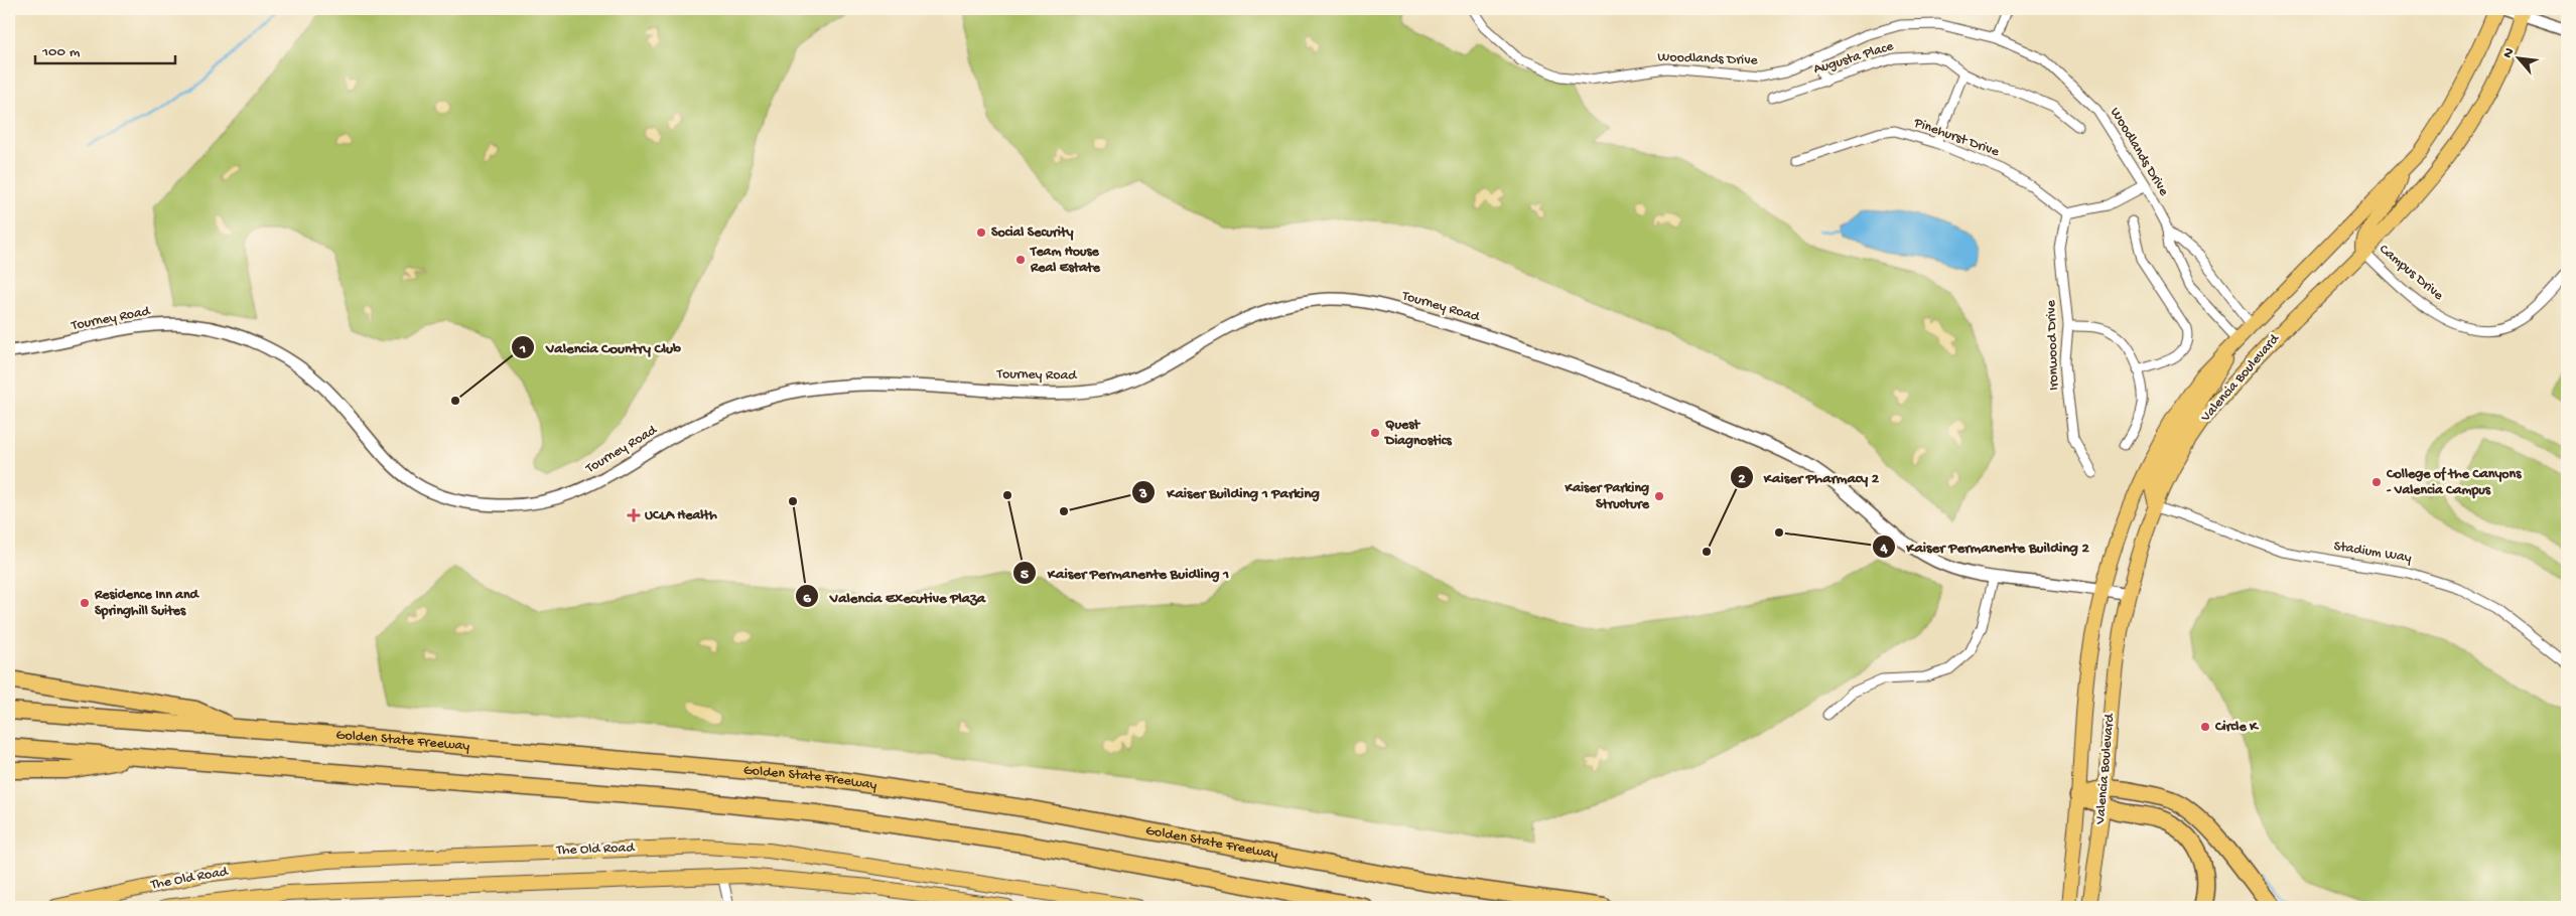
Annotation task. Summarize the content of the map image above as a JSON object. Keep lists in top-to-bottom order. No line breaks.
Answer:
{"streets":{"highway":["Golden State Freeway"],"main road":["Valencia Boulevard","The Old Road"],"street":["Augusta Place","Woodlands Drive","Pinehurst Drive","Campus Drive","Tourney Road","Ironwood Drive","Stadium Way"]},"crossings":[["Woodlands Drive","Valencia Boulevard"],["Pinehurst Drive","Ironwood Drive"],["Campus Drive","Valencia Boulevard"],["Tourney Road","Valencia Boulevard"],["Valencia Boulevard","Stadium Way"]],"places":{"other":["Social Security","Team House Real Estate","Valencia Country Club","Quest Diagnostics","College of the Canyons - Valencia Campus","Kaiser Permanente Buidling 1","Kaiser Parking Structure","Valencia Executive Plaza","Kaiser Building 1 Parking","Kaiser Permanente Building 2","Kaiser Pharmacy 2","Residence Inn and Springhill Suites","Circle K"],"health":["UCLA Health"]},"scale_bar":"100 m","north":"top left"}
